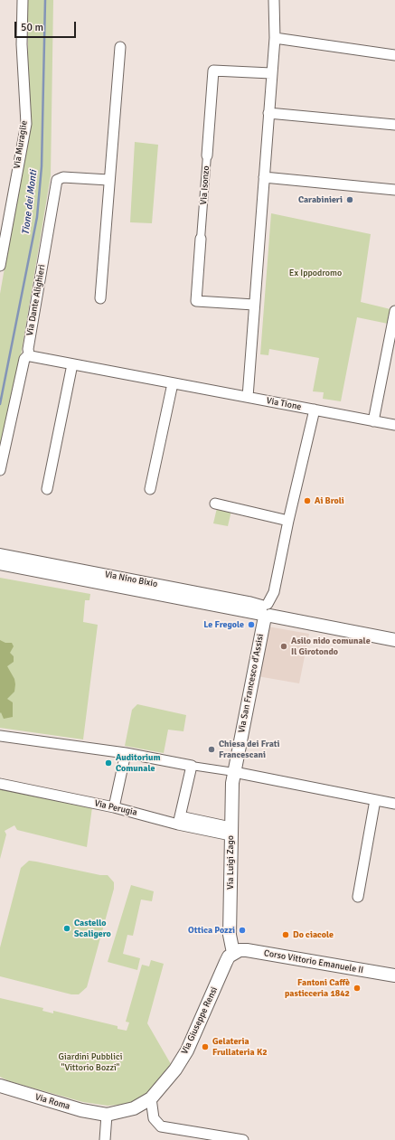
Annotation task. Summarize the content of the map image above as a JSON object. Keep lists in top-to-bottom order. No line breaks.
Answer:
{"streets":{"street":["Via Muraglie","Via Isonzo","Via Dante Alighieri","Via Tione","Via Nino Bixio","Via San Francesco d'Assisi","Via Perugia","Via Luigi Zago","Corso Vittorio Emanuele II","Via Giuseppe Rensi","Via Roma"]},"crossings":[["Via Dante Alighieri","Via Tione"],["Via Nino Bixio","Via San Francesco d'Assisi"],["Via San Francesco d'Assisi","Via Luigi Zago"],["Via Perugia","Via Luigi Zago"],["Via Luigi Zago","Corso Vittorio Emanuele II"],["Via Luigi Zago","Via Giuseppe Rensi"],["Corso Vittorio Emanuele II","Via Giuseppe Rensi"],["Via Giuseppe Rensi","Via Roma"]],"water":["Tione dei Monti"],"parks":["Ex Ippodromo","Giardini Pubblici \"Vittorio Bozzi\""],"places":["Carabinieri","Ai Broli","Le Fregole","Asilo nido comunale Il Girotondo","Chiesa dei Frati Francescani","Auditorium Comunale","Castello Scaligero","Ottica Pozzi","Do ciacole","Fantoni Caffè pasticceria 1842","Gelateria Frullateria K2"],"scale_bar":"50 m"}
